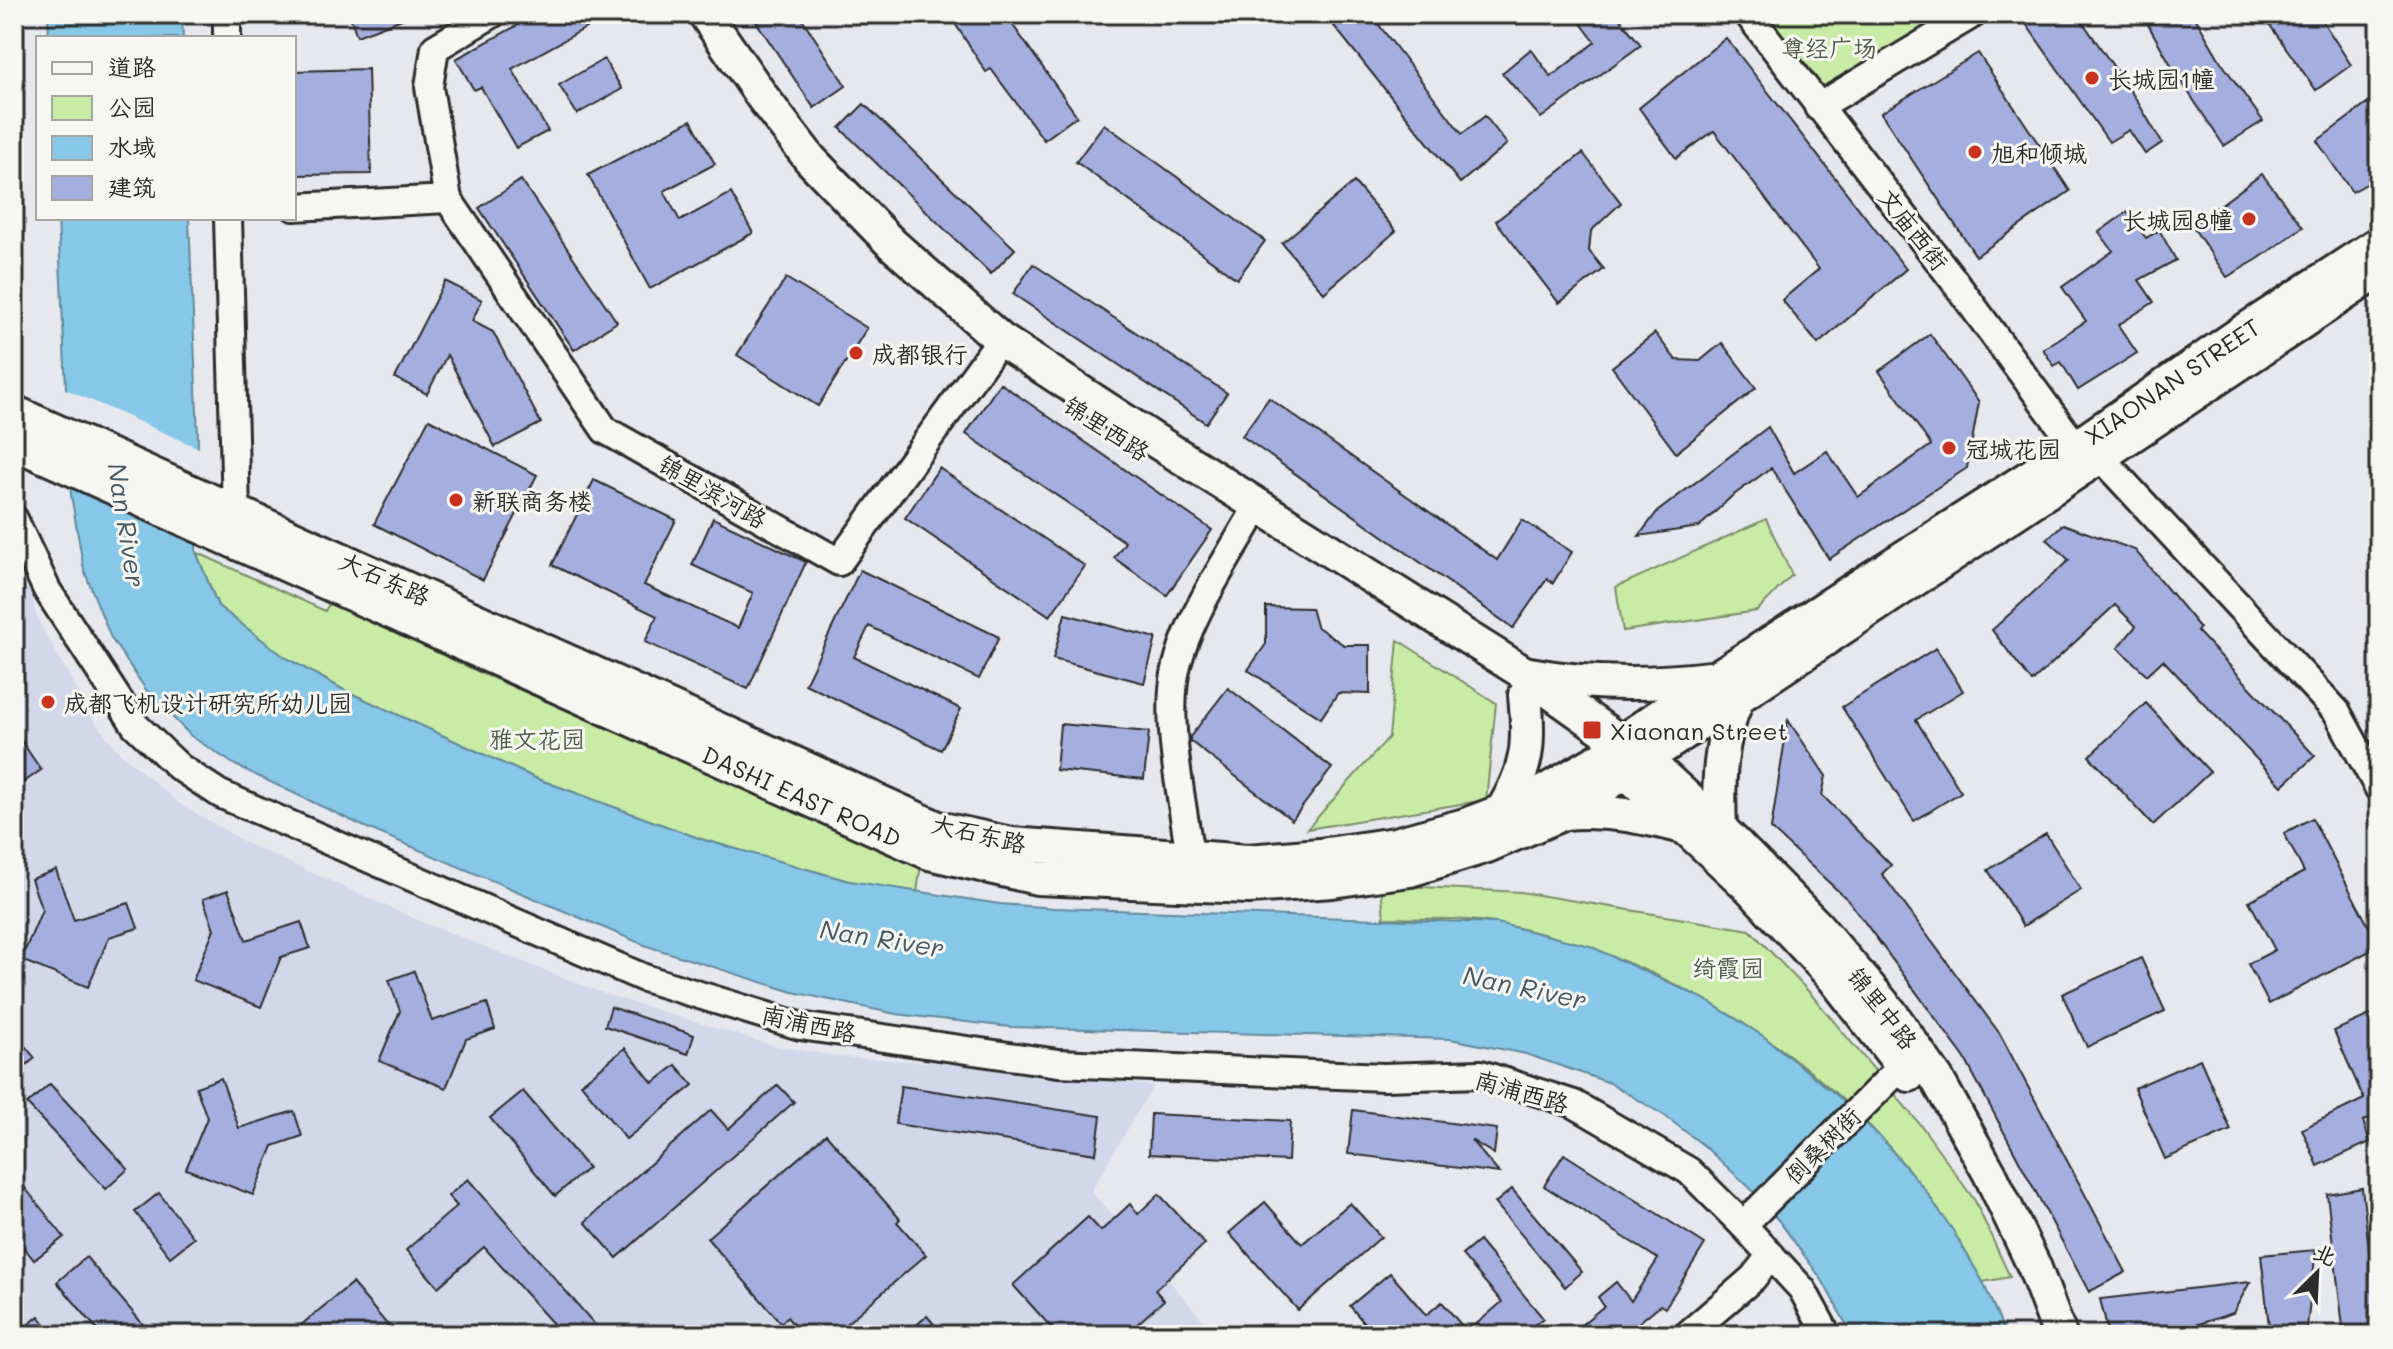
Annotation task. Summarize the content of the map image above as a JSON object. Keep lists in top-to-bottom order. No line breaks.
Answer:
{"streets":{"main road":["XIAONAN STREET","锦里西路","大石东路","DASHI EAST ROAD","锦里中路"],"street":["文庙西街","锦里滨河路","南浦西路","倒桑树街"]},"crossings":[["文庙西街","XIAONAN STREET"],["XIAONAN STREET","锦里西路"],["XIAONAN STREET","大石东路"],["XIAONAN STREET","DASHI EAST ROAD"],["XIAONAN STREET","锦里中路"],["锦里西路","锦里滨河路"],["锦里西路","大石东路"],["锦里西路","DASHI EAST ROAD"],["锦里西路","锦里中路"],["大石东路","DASHI EAST ROAD"],["大石东路","锦里中路"],["DASHI EAST ROAD","锦里中路"],["锦里中路","倒桑树街"],["南浦西路","倒桑树街"]],"water":["Nan River"],"parks":["尊经广场","雅文花园","绮霞园"],"places":{"other":["长城园1幢","旭和倾城","长城园8幢","成都银行","冠城花园","新联商务楼","成都飞机设计研究所幼儿园"],"transit":["Xiaonan Street"]},"legend":["道路","公园","水域","建筑"],"north":"top right"}
